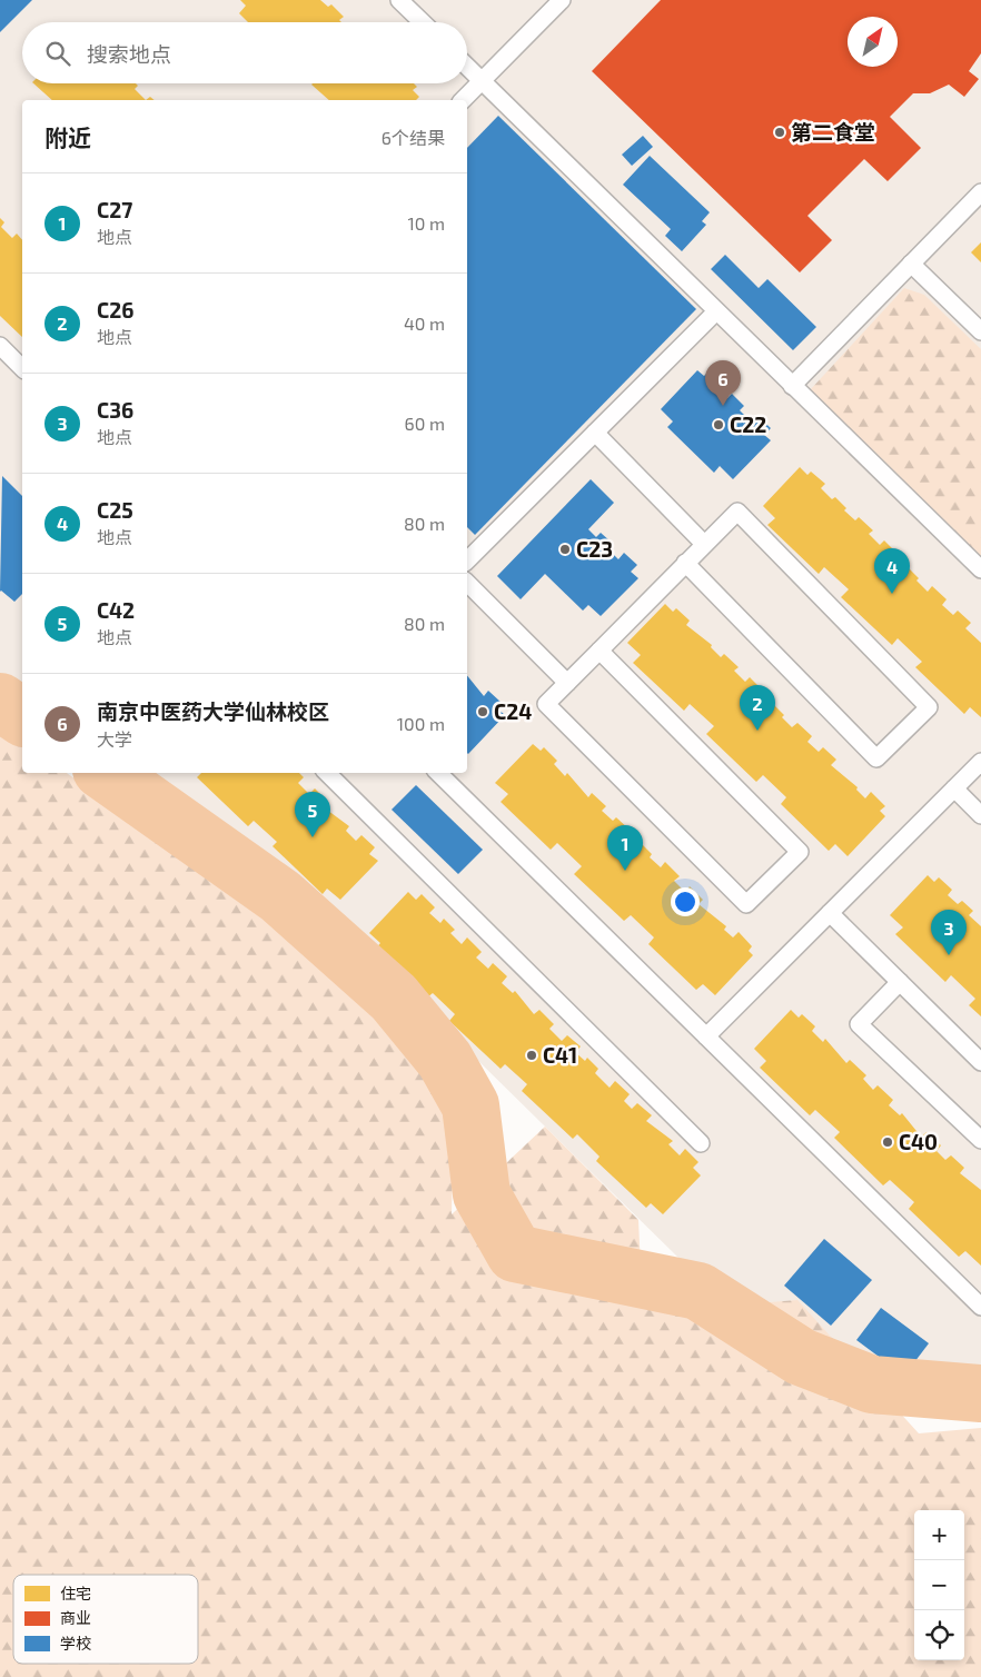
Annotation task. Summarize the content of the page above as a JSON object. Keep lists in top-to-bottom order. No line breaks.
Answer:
{"places":["第二食堂","C22","C23","C24","C41","C40"],"legend":["住宅","商业","学校"],"north":"top right","page":{"search":"搜索地点","heading":["附近","6个结果"],"list":[{"mark":"1","name":"C27","note":"地点","value":"10 m"},{"mark":"2","name":"C26","note":"地点","value":"40 m"},{"mark":"3","name":"C36","note":"地点","value":"60 m"},{"mark":"4","name":"C25","note":"地点","value":"80 m"},{"mark":"5","name":"C42","note":"地点","value":"80 m"},{"mark":"6","name":"南京中医药大学仙林校区","note":"大学","value":"100 m"}],"pins":["6","4","2","5","1","3"],"map_buttons":["+","−"]}}
